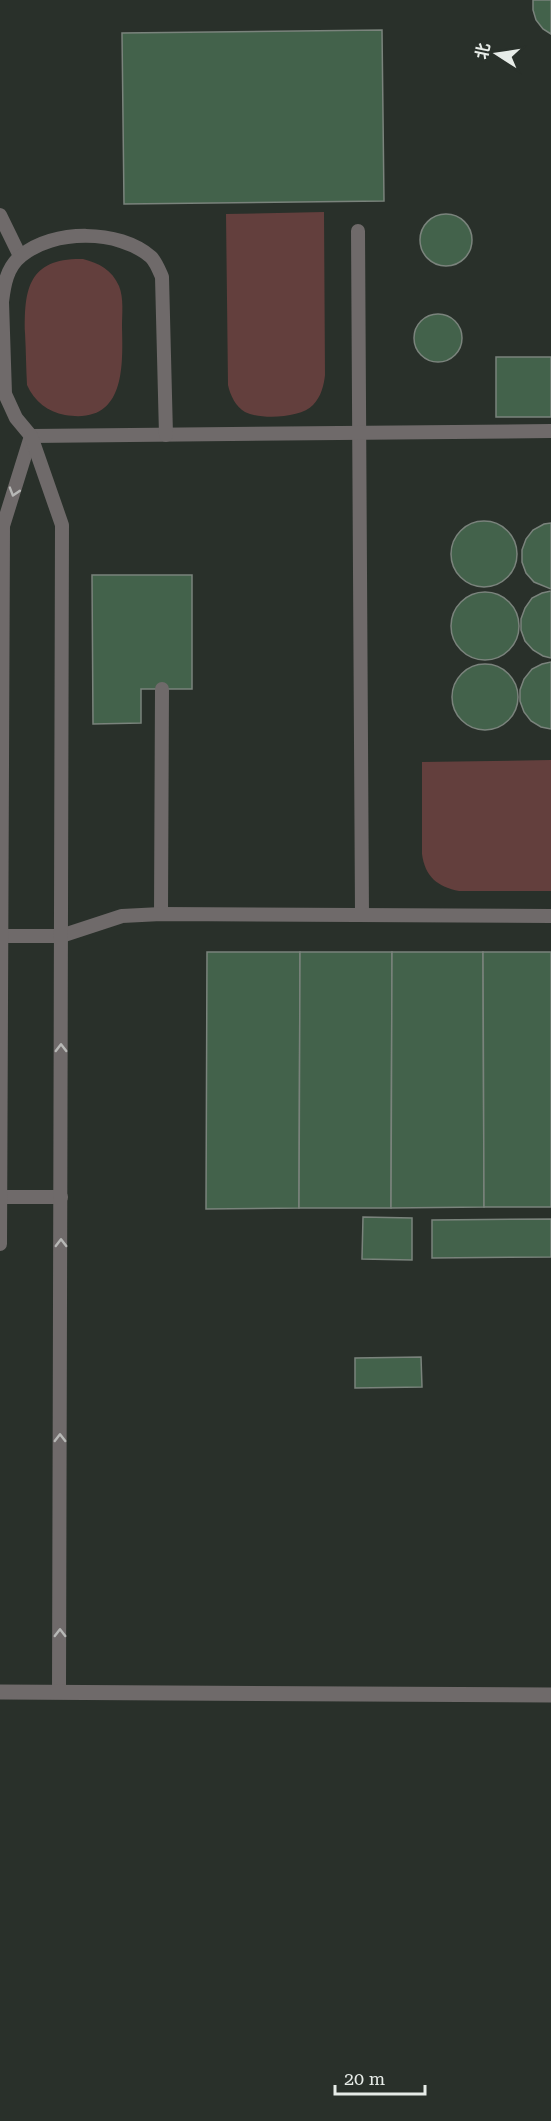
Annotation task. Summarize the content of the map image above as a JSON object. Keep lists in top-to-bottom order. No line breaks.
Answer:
{"scale_bar":"20 m","north":"left"}
